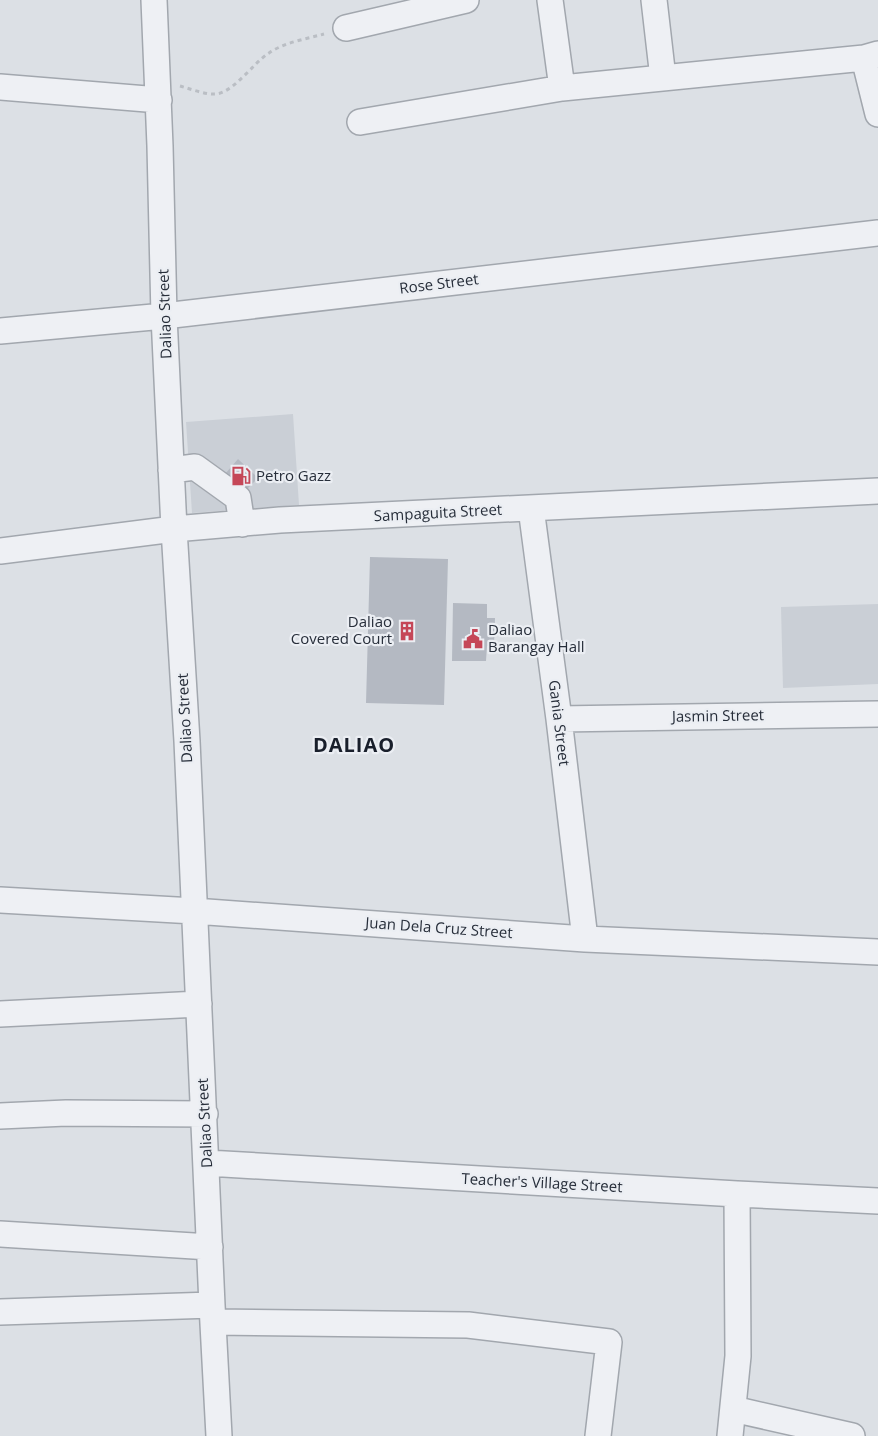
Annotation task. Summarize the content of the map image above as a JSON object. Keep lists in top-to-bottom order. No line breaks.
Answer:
{"streets":{"street":["Rose Street","Daliao Street","Sampaguita Street","Jasmin Street","Gania Street","Juan Dela Cruz Street","Teacher's Village Street"]},"crossings":[["Rose Street","Daliao Street"],["Daliao Street","Sampaguita Street"],["Daliao Street","Juan Dela Cruz Street"],["Daliao Street","Teacher's Village Street"],["Sampaguita Street","Gania Street"],["Jasmin Street","Gania Street"],["Gania Street","Juan Dela Cruz Street"]],"districts":["DALIAO"],"places":{"fuel station":["Petro Gazz"],"building":["Daliao Covered Court"],"public building":["Daliao Barangay Hall"]}}
